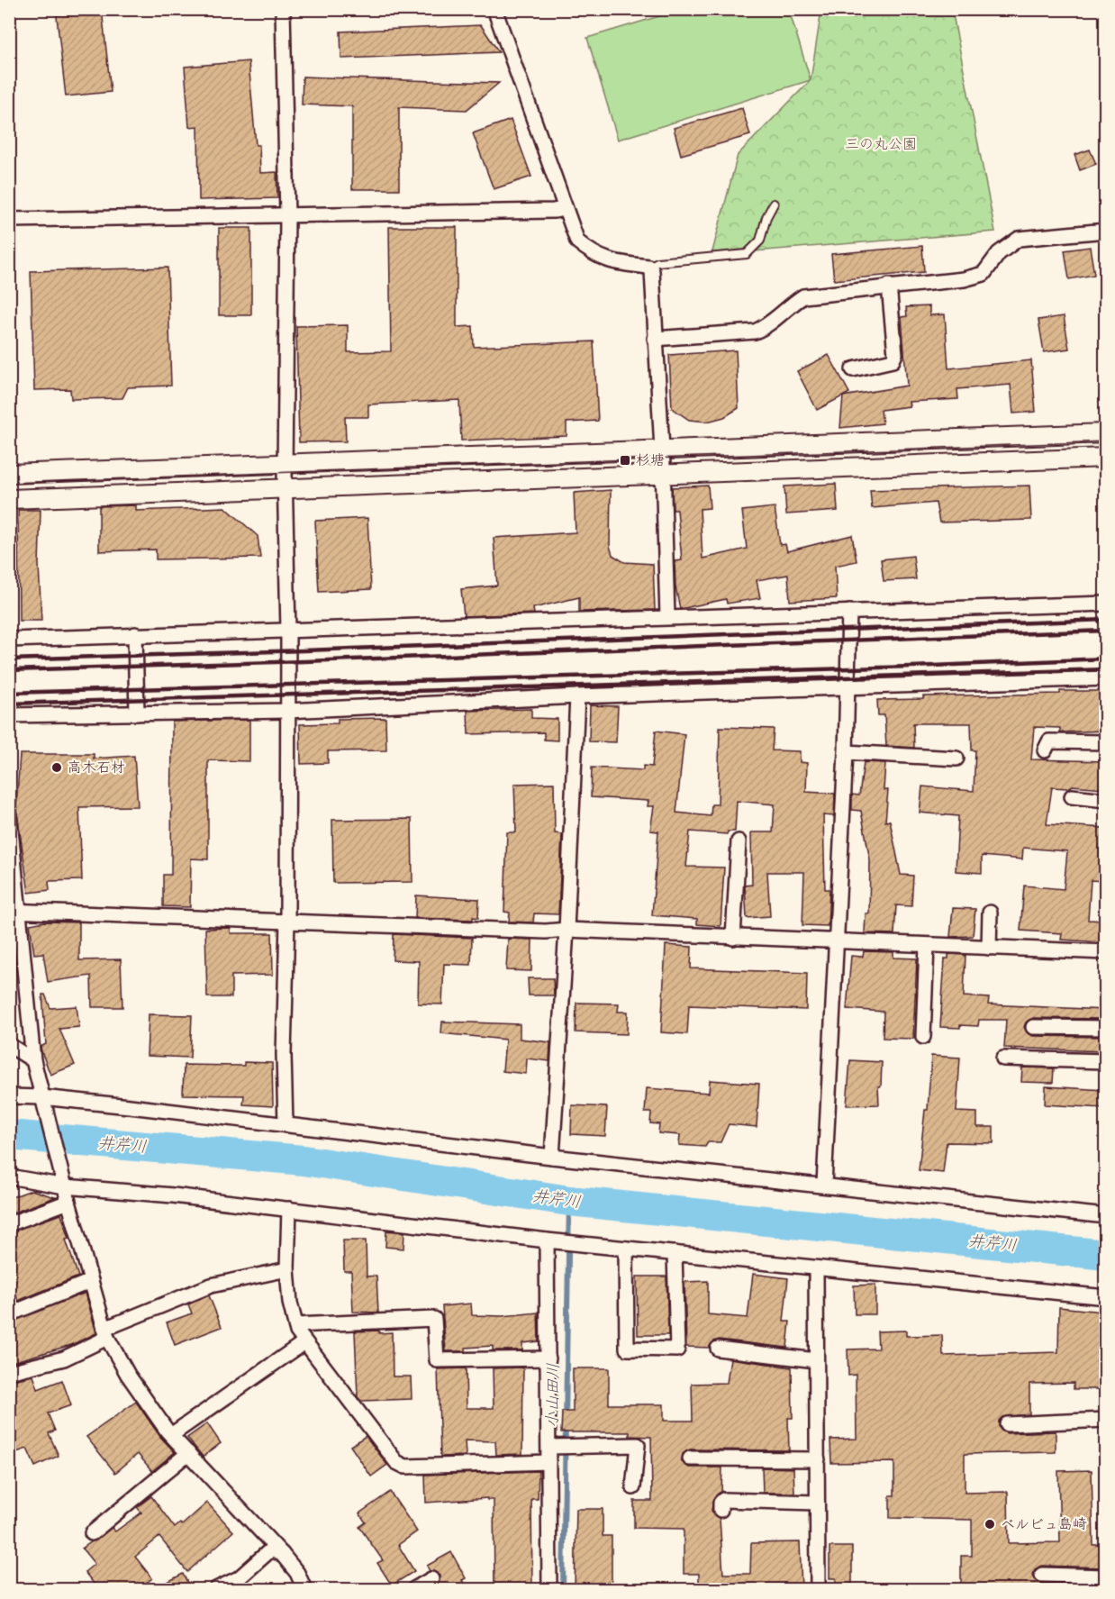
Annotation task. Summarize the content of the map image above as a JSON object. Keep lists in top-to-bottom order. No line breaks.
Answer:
{"water":["井芹川","小山田川"],"parks":["三の丸公園"],"places":{"transit":["杉塘"],"other":["高木石材","ベルビュ島崎"]}}
